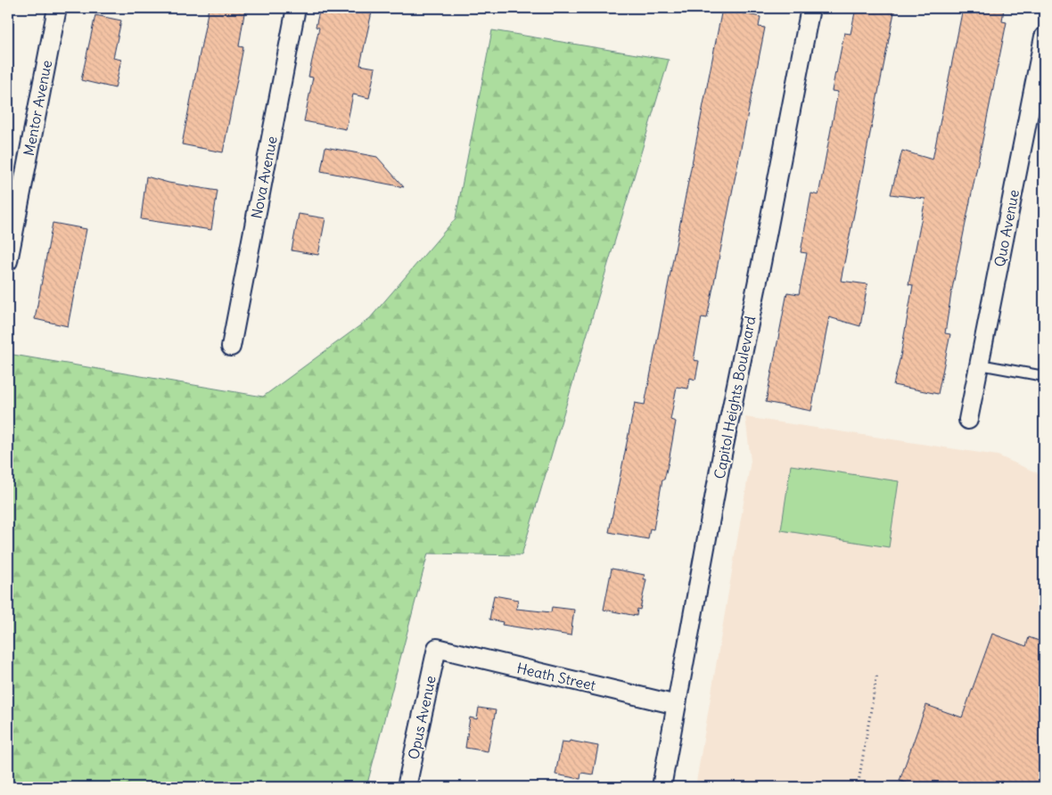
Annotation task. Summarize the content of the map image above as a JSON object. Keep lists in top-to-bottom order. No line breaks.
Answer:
{"streets":{"street":["Mentor Avenue","Nova Avenue","Quo Avenue","Capitol Heights Boulevard","Heath Street","Opus Avenue"]},"crossings":[["Capitol Heights Boulevard","Heath Street"],["Heath Street","Opus Avenue"]]}
